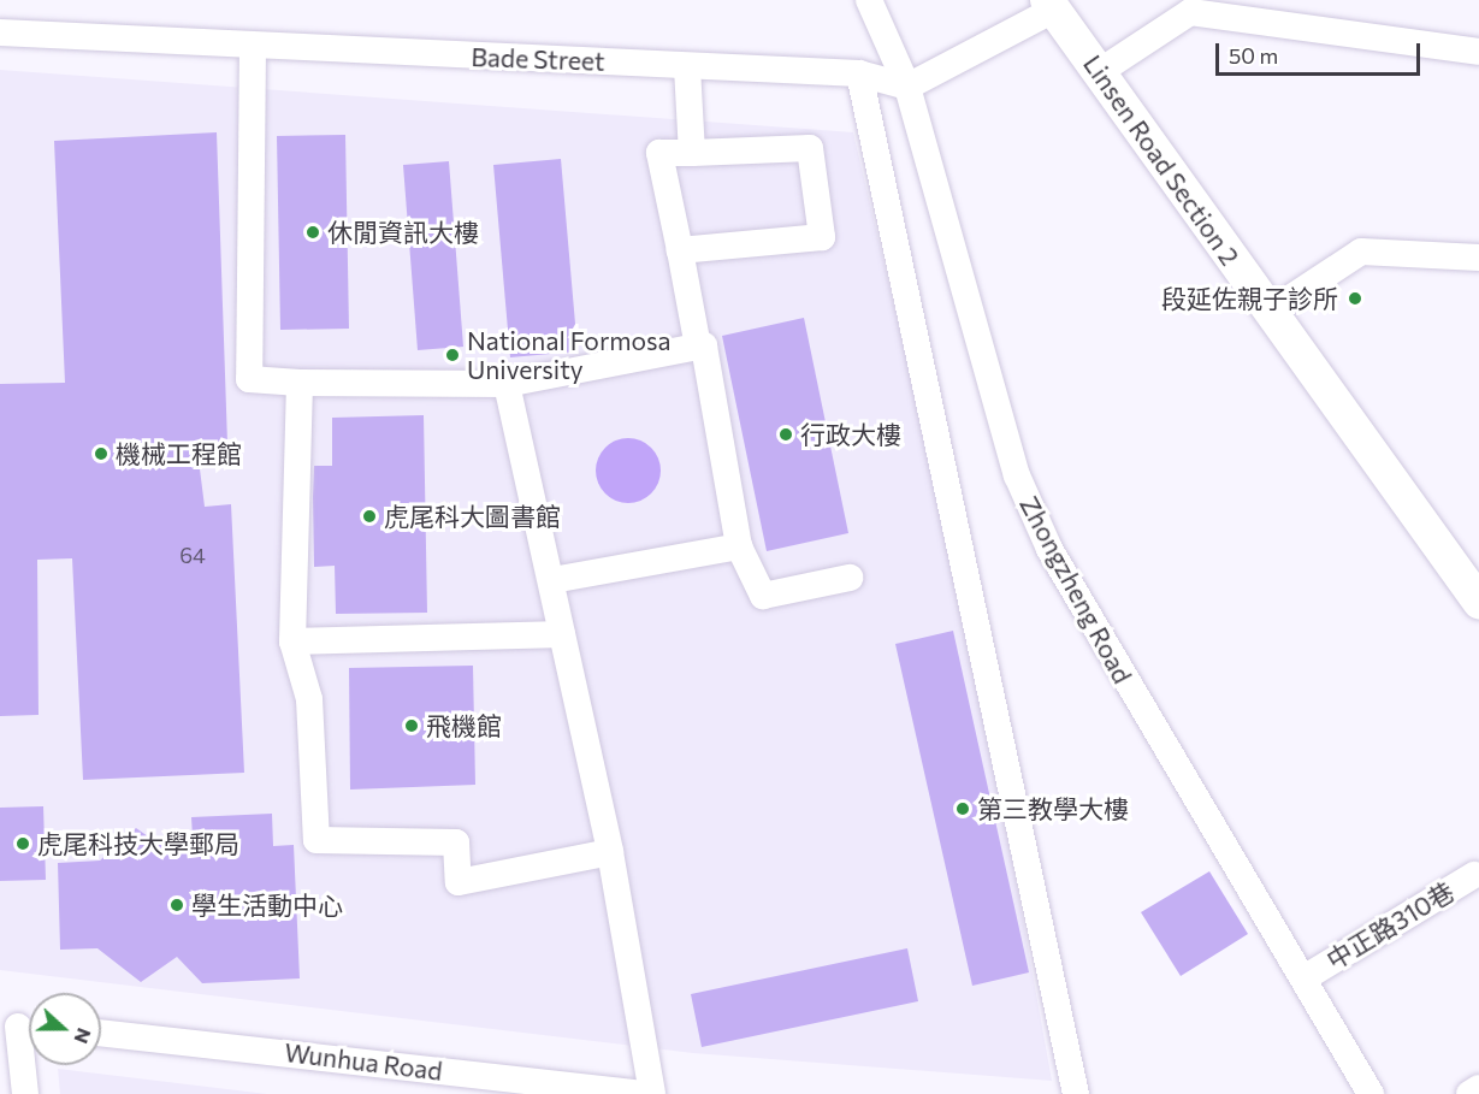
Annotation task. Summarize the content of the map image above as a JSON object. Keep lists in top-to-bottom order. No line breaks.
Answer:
{"streets":{"main road":["Linsen Road Section 2"],"street":["Bade Street","Zhongzheng Road","中正路310巷","Wunhua Road"]},"crossings":[["Bade Street","Zhongzheng Road"],["Zhongzheng Road","中正路310巷"]],"places":["休閒資訊大樓","段延佐親子診所","National Formosa University","行政大樓","機械工程館","虎尾科大圖書館","飛機館","第三教學大樓","虎尾科技大學郵局","學生活動中心"],"house_numbers":["64"],"scale_bar":"50 m","north":"right"}
